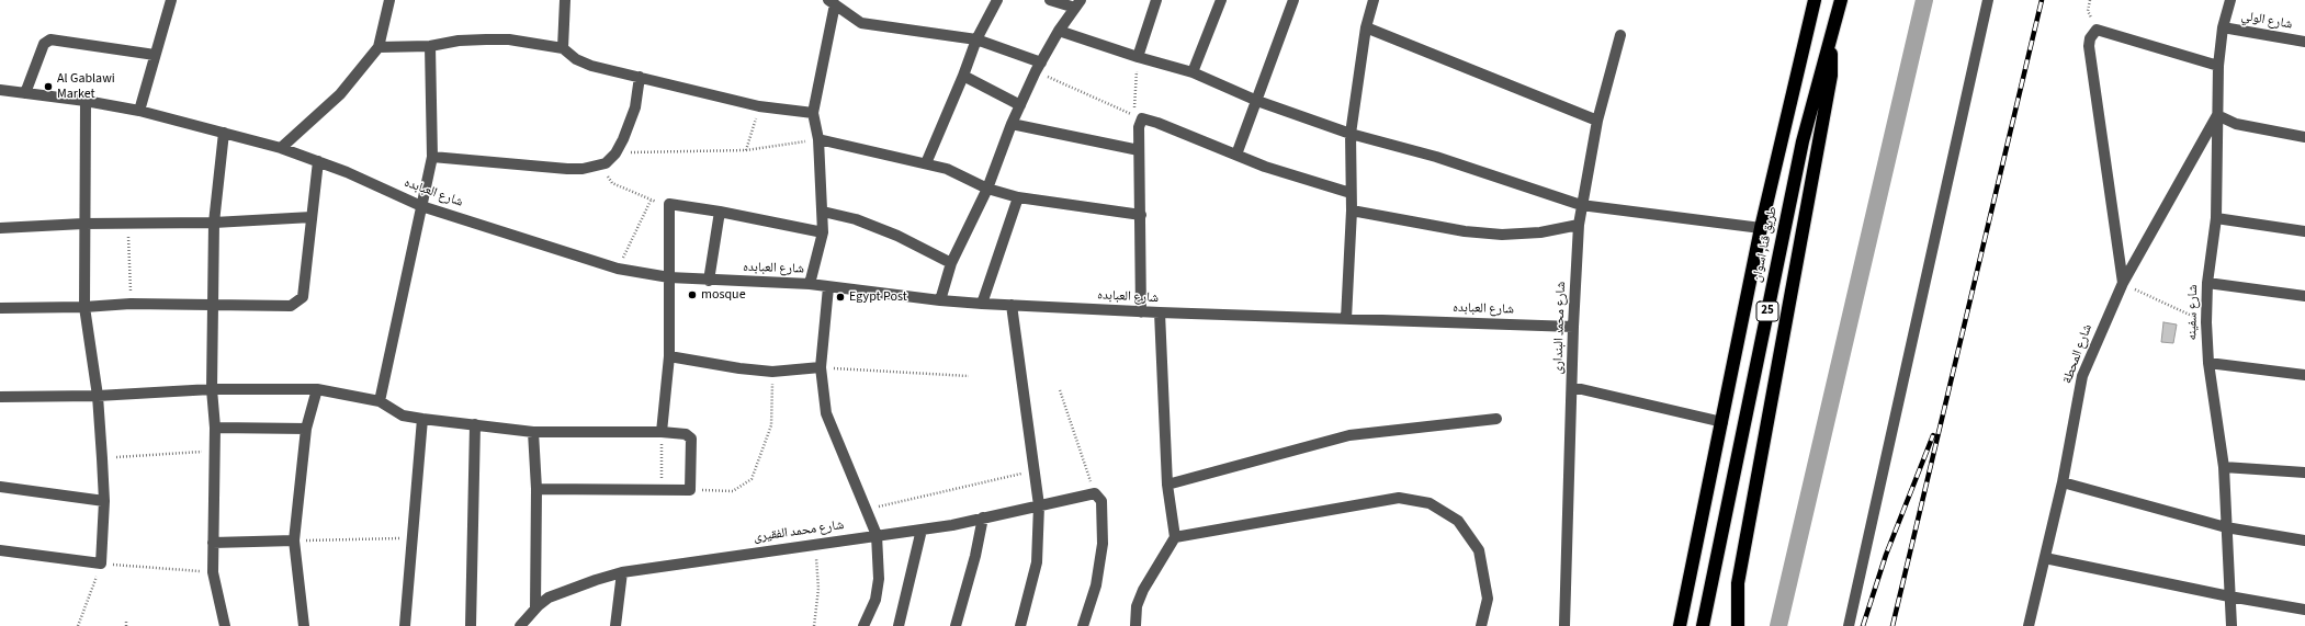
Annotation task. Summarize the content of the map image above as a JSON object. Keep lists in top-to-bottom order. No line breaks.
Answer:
{"streets":{"highway":["طريق قنا, اسوان","25"],"street":["شارع الولي","شارع العبابده","شارع سفينه","شارع محمد البندارى","شارع المحطة","شارع محمد الفقيرى"]},"crossings":[["شارع الولي","شارع سفينه"],["شارع العبابده","شارع محمد البندارى"],["شارع سفينه","شارع المحطة"]],"places":["Al Gablawi Market","mosque","Egypt Post"]}
